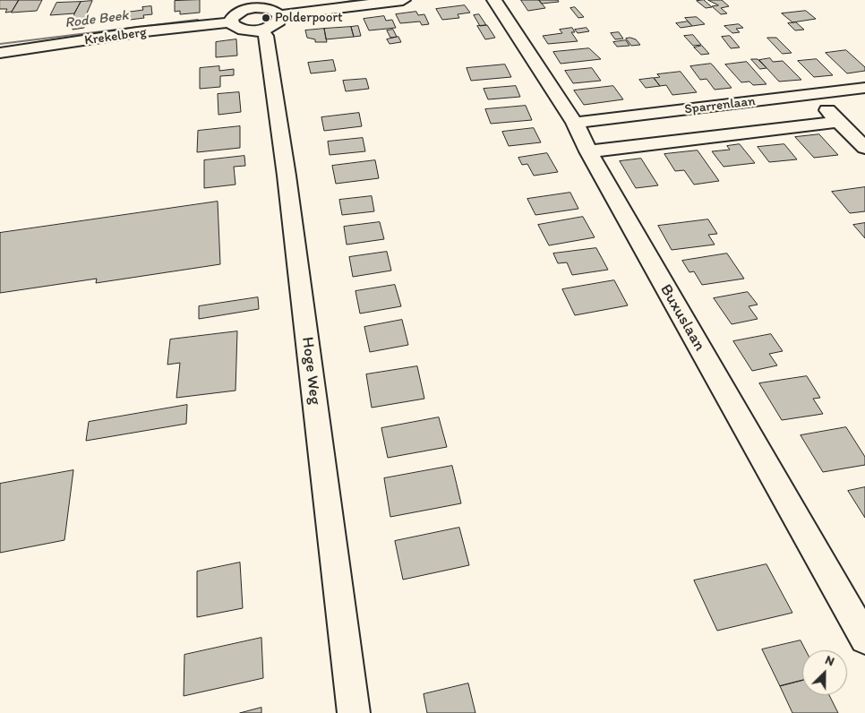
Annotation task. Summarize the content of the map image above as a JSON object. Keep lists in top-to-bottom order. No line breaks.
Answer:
{"streets":{"street":["Krekelberg","Sparrenlaan","Buxuslaan","Hoge Weg"]},"crossings":[["Sparrenlaan","Buxuslaan"]],"water":["Rode Beek"],"places":["Polderpoort"],"north":"top right"}
